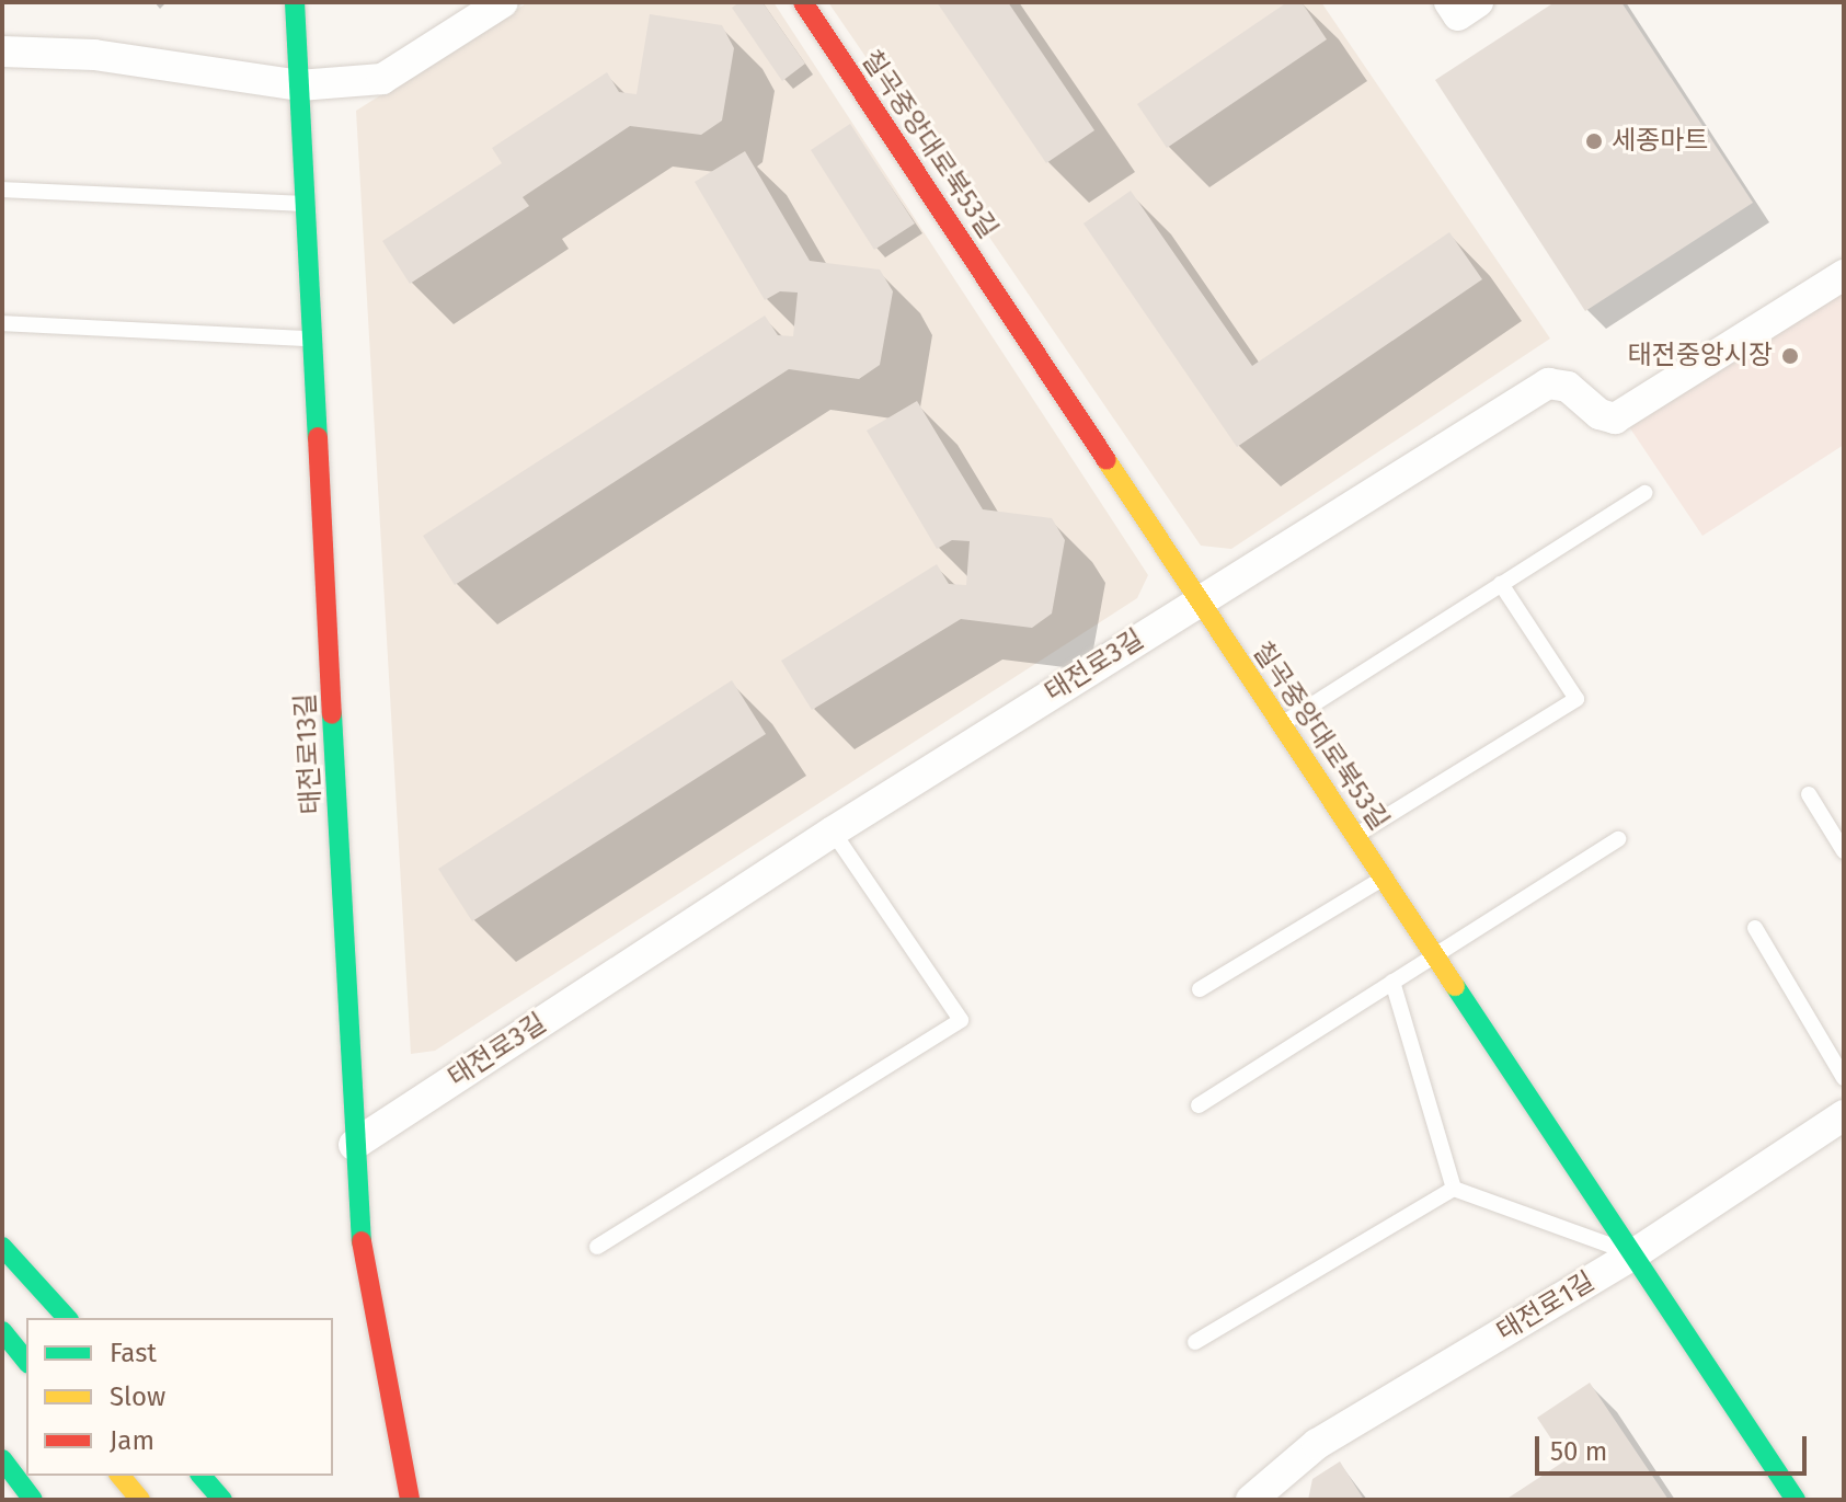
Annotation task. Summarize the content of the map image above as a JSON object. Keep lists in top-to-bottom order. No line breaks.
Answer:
{"streets":{"street":["칠곡중앙대로북53길","태전로3길","태전로13길","태전로1길"]},"crossings":[["칠곡중앙대로북53길","태전로3길"],["칠곡중앙대로북53길","태전로1길"],["태전로3길","태전로13길"]],"places":["세종마트","태전중앙시장"],"legend":["Fast","Slow","Jam"],"scale_bar":"50 m"}
